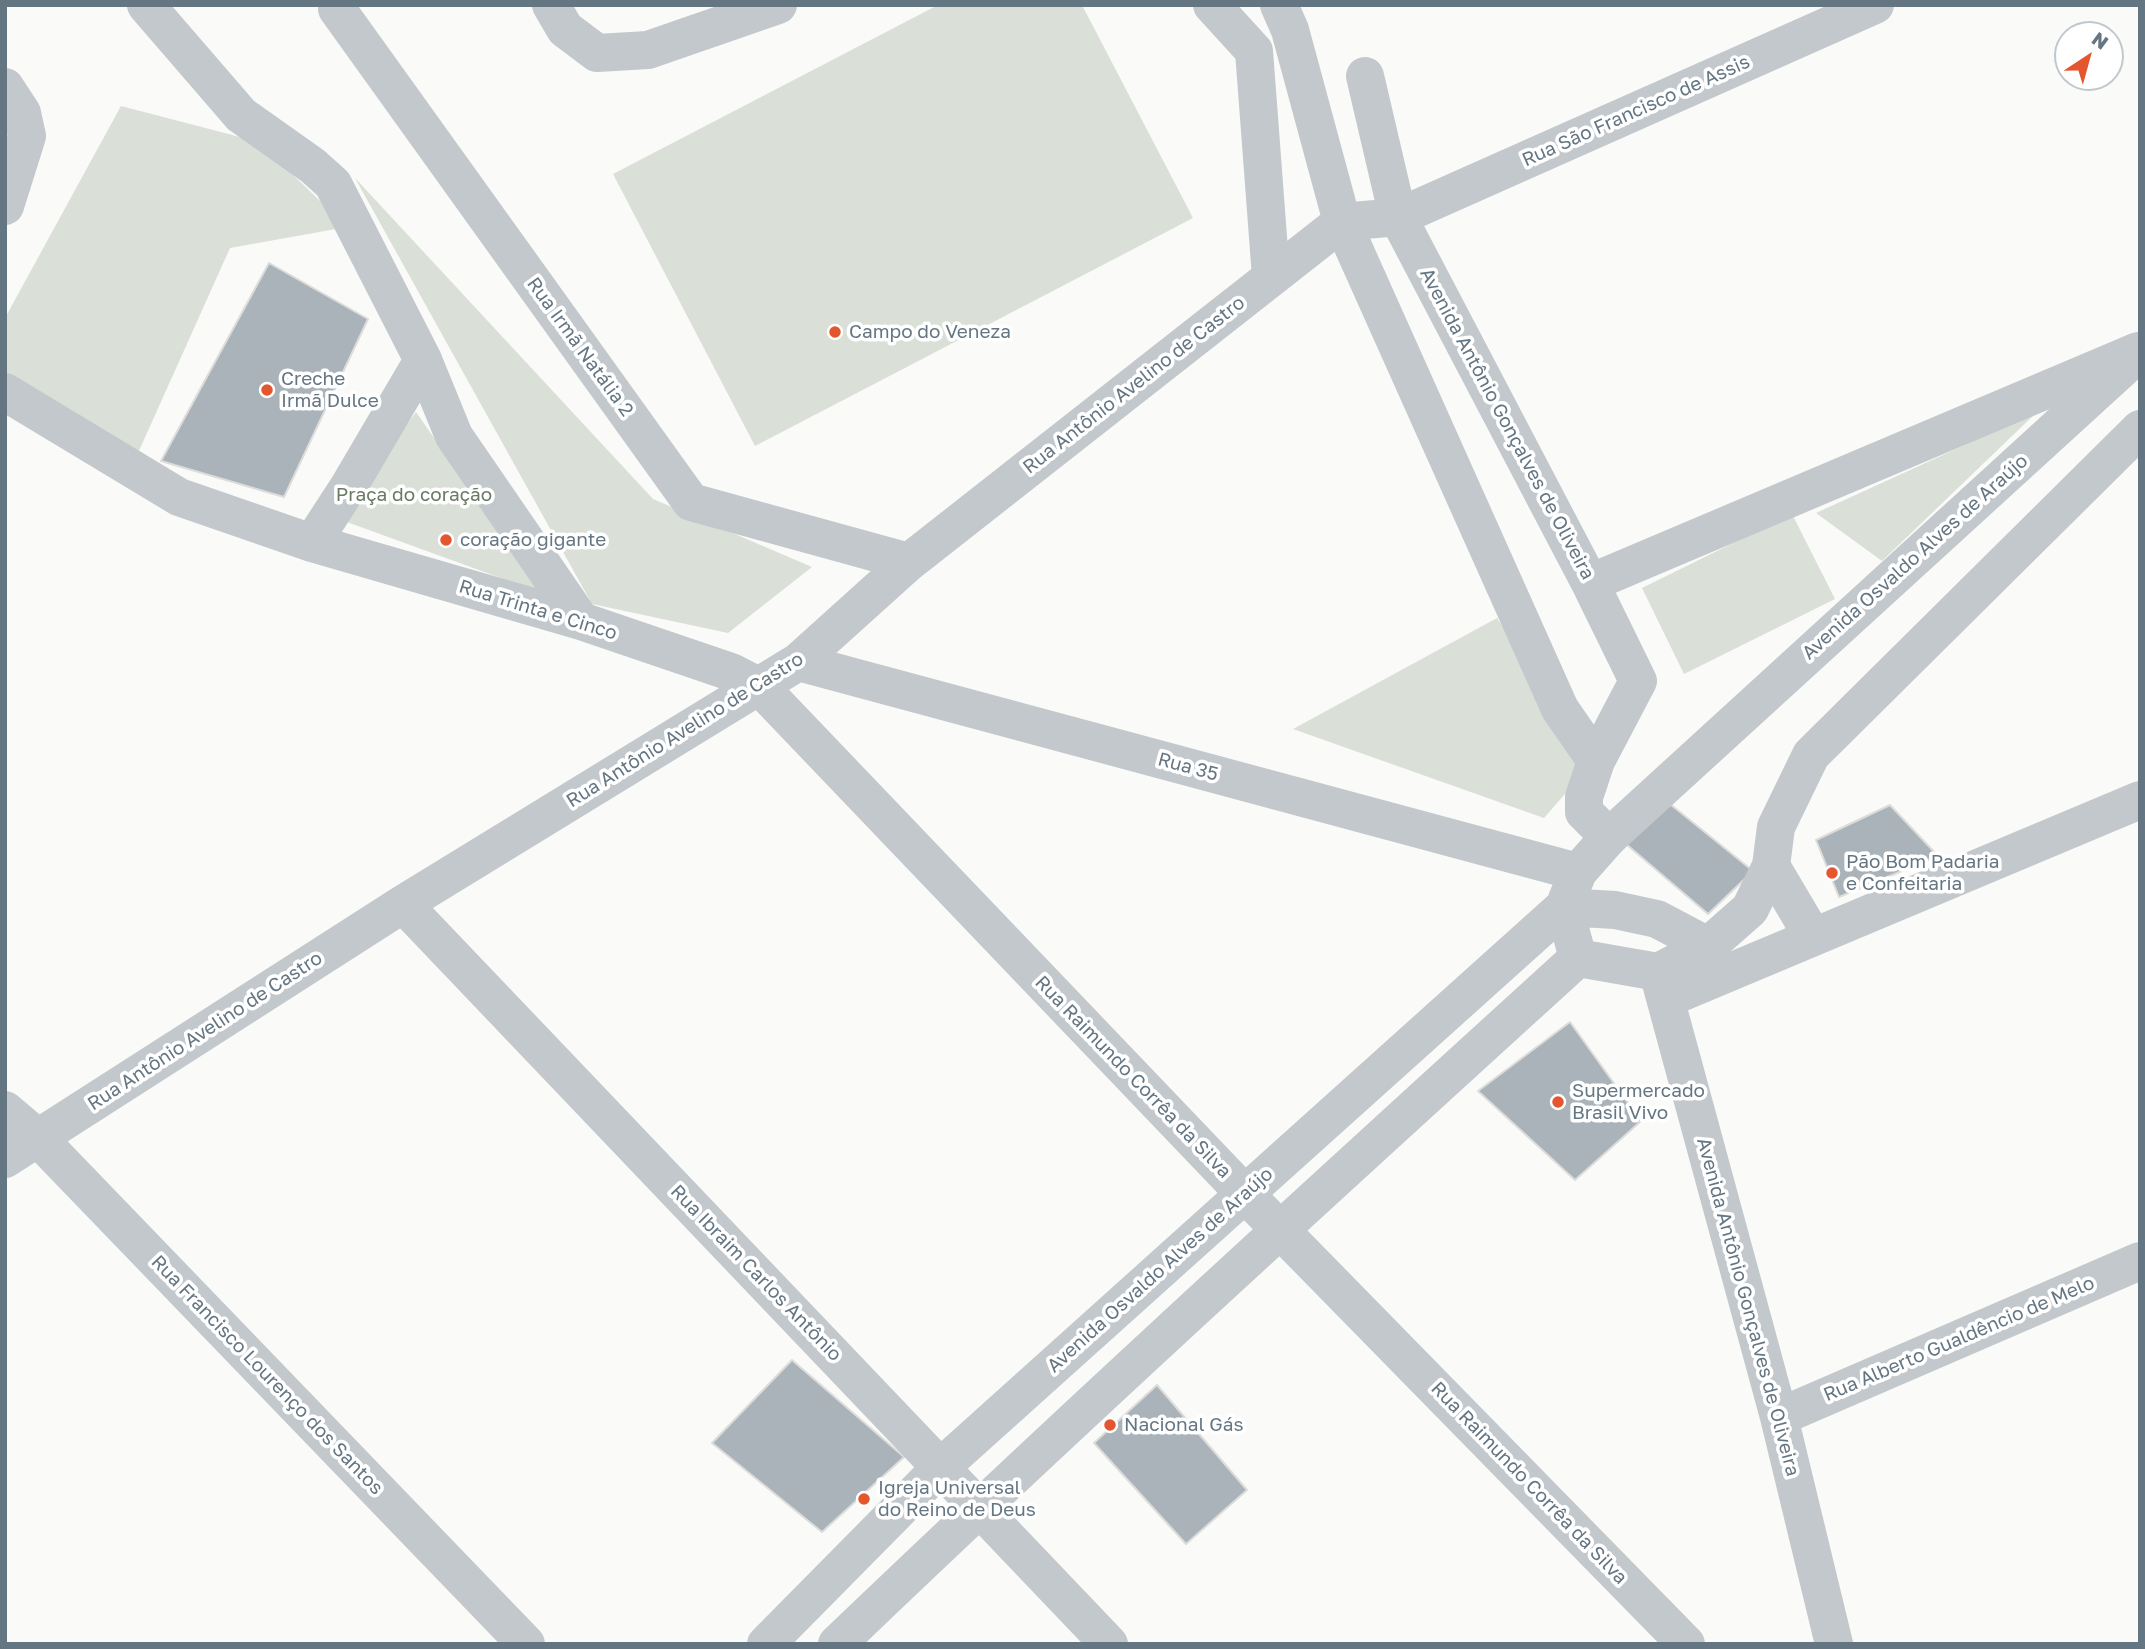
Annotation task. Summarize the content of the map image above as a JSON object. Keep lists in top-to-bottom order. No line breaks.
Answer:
{"streets":{"street":["Rua São Francisco de Assis","Rua Irmã Natália 2","Rua Antônio Avelino de Castro","Avenida Antônio Gonçalves de Oliveira","Avenida Osvaldo Alves de Araújo","Rua Trinta e Cinco","Rua 35","Rua Raimundo Corrêa da Silva","Rua Ibraim Carlos Antônio","Rua Alberto Gualdêncio de Melo","Rua Francisco Lourenço dos Santos"]},"crossings":[["Rua São Francisco de Assis","Avenida Antônio Gonçalves de Oliveira"],["Rua Irmã Natália 2","Rua Antônio Avelino de Castro"],["Rua Antônio Avelino de Castro","Rua Trinta e Cinco"],["Rua Antônio Avelino de Castro","Rua 35"],["Rua Antônio Avelino de Castro","Rua Raimundo Corrêa da Silva"],["Rua Antônio Avelino de Castro","Rua Ibraim Carlos Antônio"],["Rua Antônio Avelino de Castro","Rua Francisco Lourenço dos Santos"],["Avenida Antônio Gonçalves de Oliveira","Avenida Osvaldo Alves de Araújo"],["Avenida Antônio Gonçalves de Oliveira","Rua Alberto Gualdêncio de Melo"],["Avenida Osvaldo Alves de Araújo","Rua 35"],["Avenida Osvaldo Alves de Araújo","Rua Raimundo Corrêa da Silva"],["Avenida Osvaldo Alves de Araújo","Rua Ibraim Carlos Antônio"],["Rua Trinta e Cinco","Rua Raimundo Corrêa da Silva"]],"parks":["Praça do coração"],"places":["Campo do Veneza","Creche Irmã Dulce","coração gigante","Pão Bom Padaria e Confeitaria","Supermercado Brasil Vivo","Nacional Gás","Igreja Universal do Reino de Deus"],"north":"top right"}
